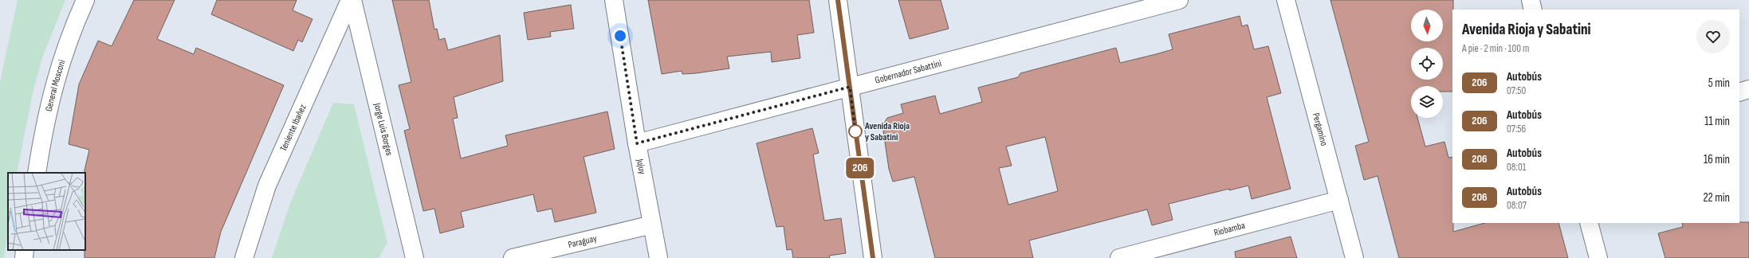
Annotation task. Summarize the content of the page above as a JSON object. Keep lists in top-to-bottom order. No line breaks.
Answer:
{"streets":{"street":["Gobernador Sabattini","General Mosconi","Teniente Ibañez","Jorge Luis Borges","Pergamino","Jujuy","Riobamba","Paraguay"]},"crossings":[["Gobernador Sabattini","Jujuy"],["Pergamino","Riobamba"],["Jujuy","Paraguay"]],"places":["Avenida Rioja y Sabatini"],"lines":["bus line 206"],"north":"bottom","page":{"on_map":"206","heading":["Avenida Rioja y Sabatini","A pie · 2 min · 100 m"],"list":[{"mark":"206","name":"Autobús","note":"07:50","value":"5 min"},{"mark":"206","name":"Autobús","note":"07:56","value":"11 min"},{"mark":"206","name":"Autobús","note":"08:01","value":"16 min"},{"mark":"206","name":"Autobús","note":"08:07","value":"22 min"}]}}
